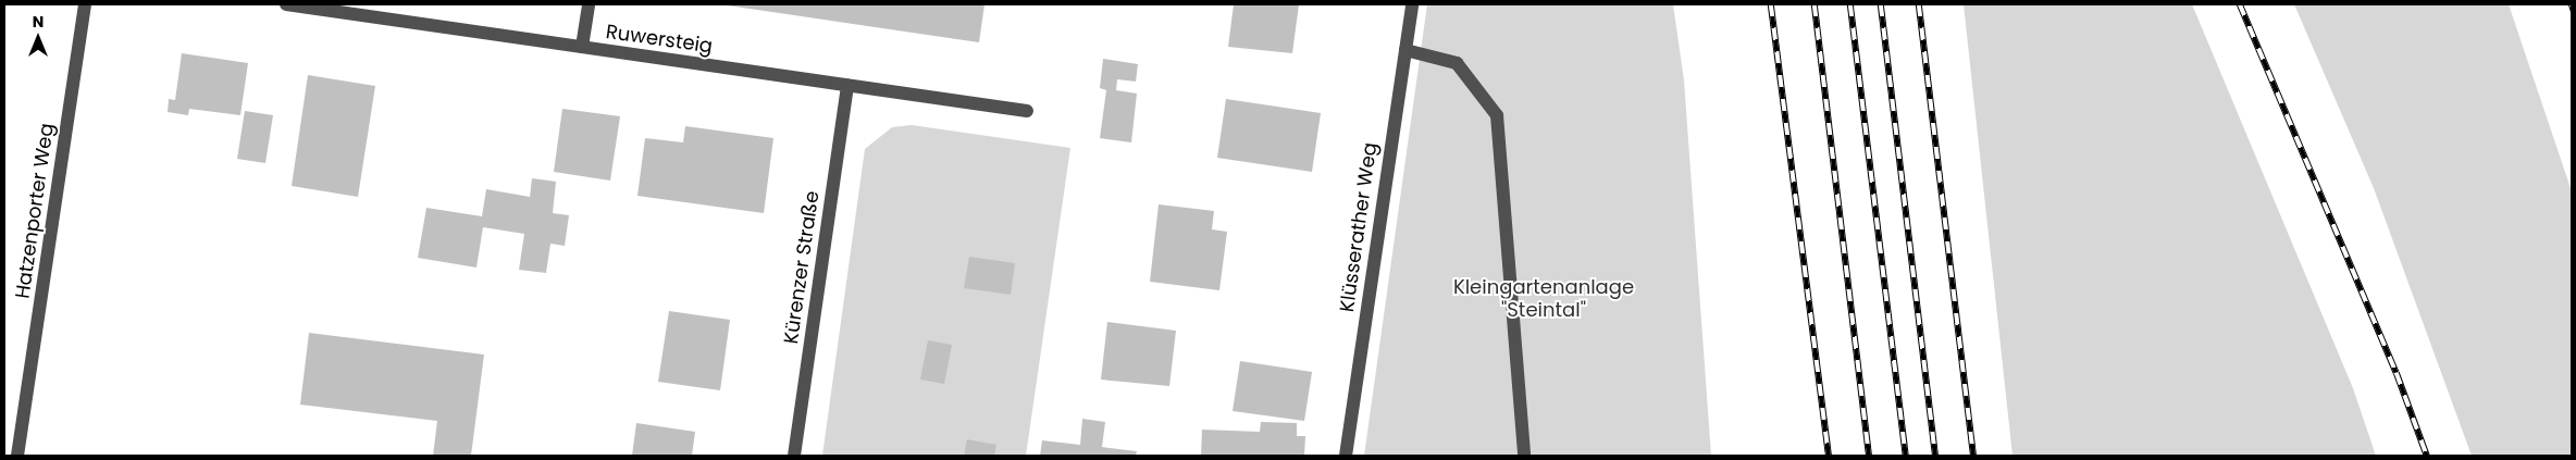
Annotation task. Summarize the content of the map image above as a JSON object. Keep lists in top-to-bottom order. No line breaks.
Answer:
{"streets":{"street":["Ruwersteig","Hatzenporter Weg","Klüsserather Weg","Kürenzer Straße"]},"crossings":[["Ruwersteig","Kürenzer Straße"]],"parks":["Kleingartenanlage \"Steintal\""],"north":"top"}
